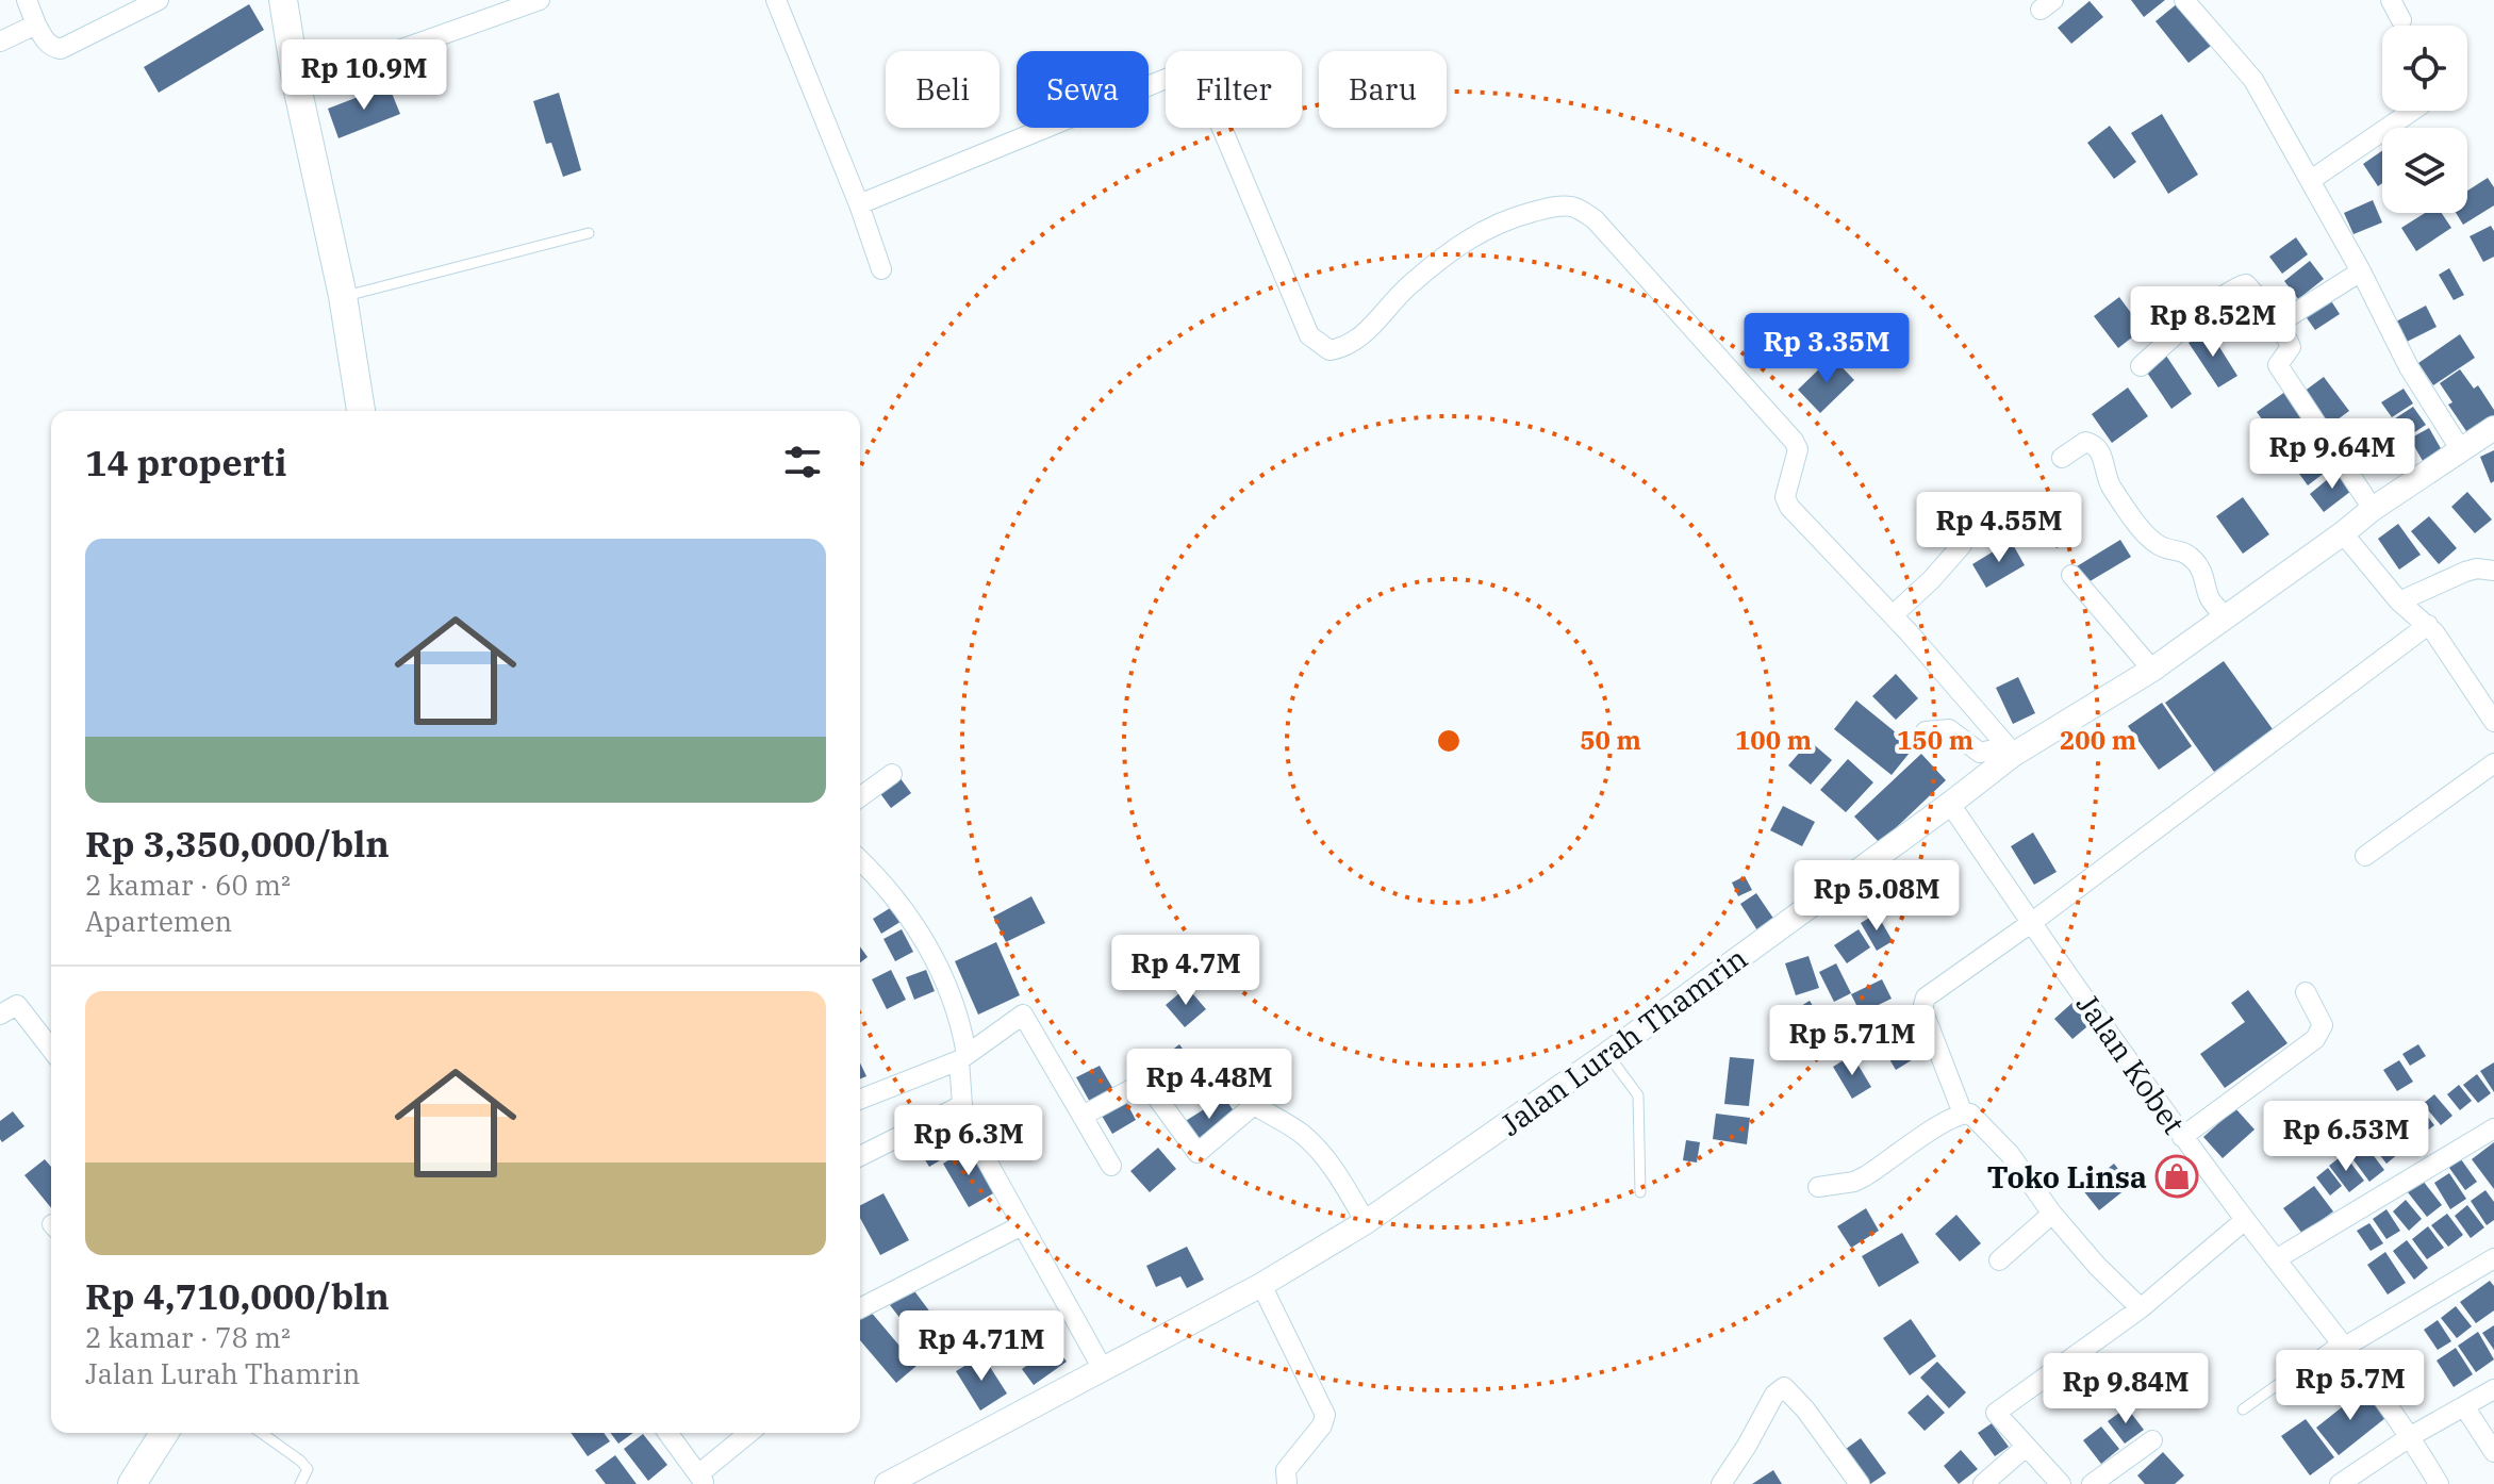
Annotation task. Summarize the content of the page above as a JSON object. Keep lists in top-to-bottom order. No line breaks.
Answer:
{"streets":{"street":["Jalan Lurah Thamrin","Jalan Kobet"]},"crossings":[["Jalan Lurah Thamrin","Jalan Kobet"]],"places":{"shop":["Toko Linsa"]},"page":{"price":["Rp 10.9M","Rp 8.52M","Rp 3.35M","Rp 9.64M","Rp 4.55M","Rp 5.08M","Rp 4.7M","Rp 5.71M","Rp 4.48M","Rp 6.53M","Rp 6.3M","Rp 4.71M","Rp 5.7M","Rp 9.84M"],"chip":["Beli","Sewa","Filter","Baru"],"heading":"14 properti","list":[{"name":"Rp 3,350,000/bln","note":"2 kamar · 60 m² · Apartemen"},{"name":"Rp 4,710,000/bln","note":"2 kamar · 78 m² · Jalan Lurah Thamrin"}]},"rings":["50 m","100 m","150 m","200 m"]}
